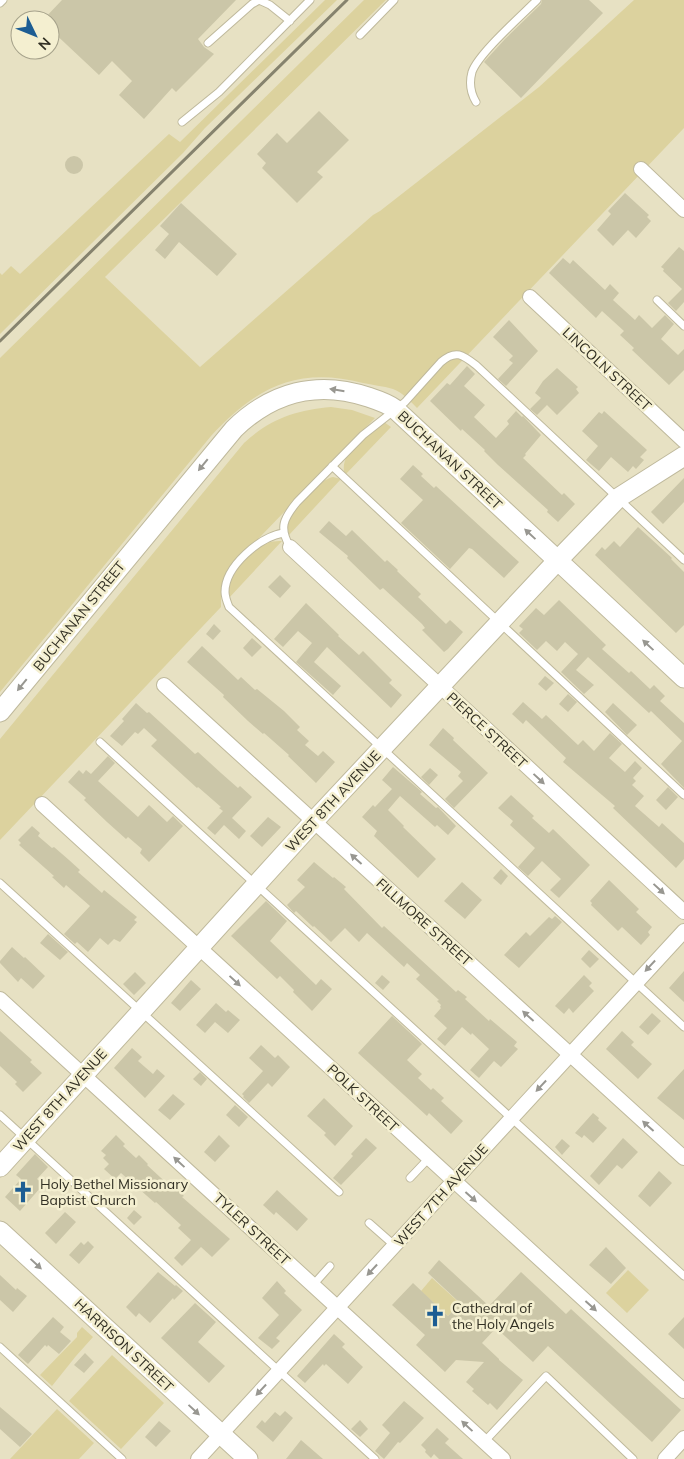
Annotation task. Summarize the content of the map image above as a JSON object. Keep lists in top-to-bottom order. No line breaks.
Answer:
{"streets":{"street":["LINCOLN STREET","BUCHANAN STREET","PIERCE STREET","WEST 8TH AVENUE","FILLMORE STREET","POLK STREET","WEST 7TH AVENUE","TYLER STREET","HARRISON STREET"]},"crossings":[["BUCHANAN STREET","WEST 8TH AVENUE"],["PIERCE STREET","WEST 8TH AVENUE"],["WEST 8TH AVENUE","FILLMORE STREET"],["WEST 8TH AVENUE","POLK STREET"],["WEST 8TH AVENUE","TYLER STREET"],["FILLMORE STREET","WEST 7TH AVENUE"],["POLK STREET","WEST 7TH AVENUE"],["WEST 7TH AVENUE","TYLER STREET"],["WEST 7TH AVENUE","HARRISON STREET"]],"one_way":["PIERCE STREET","FILLMORE STREET","POLK STREET","WEST 7TH AVENUE","TYLER STREET","HARRISON STREET"],"places":{"church":["Holy Bethel Missionary Baptist Church","Cathedral of the Holy Angels"]},"north":"bottom right"}
